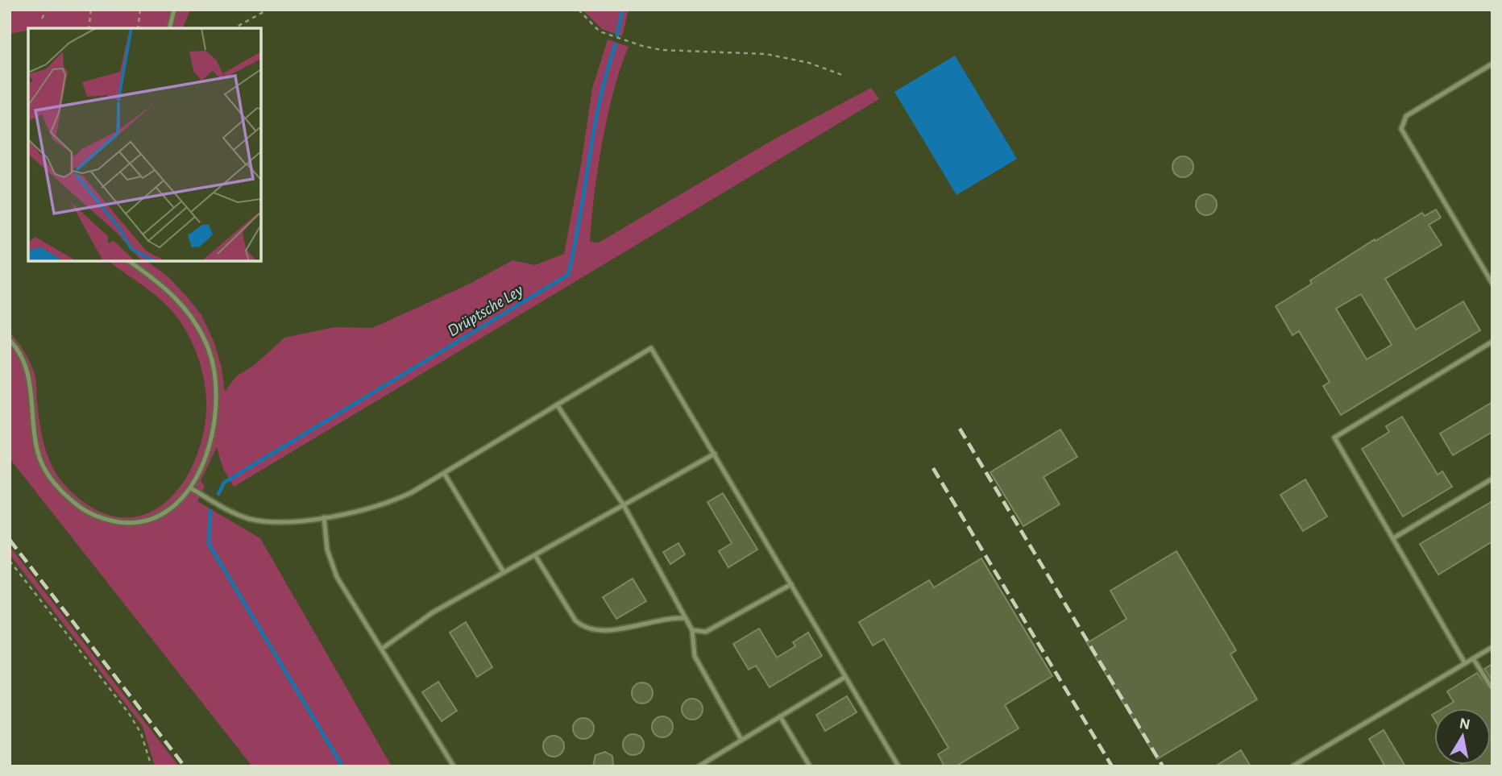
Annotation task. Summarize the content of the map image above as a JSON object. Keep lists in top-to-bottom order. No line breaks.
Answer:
{"water":["Drüptsche Ley"],"north":"top"}
